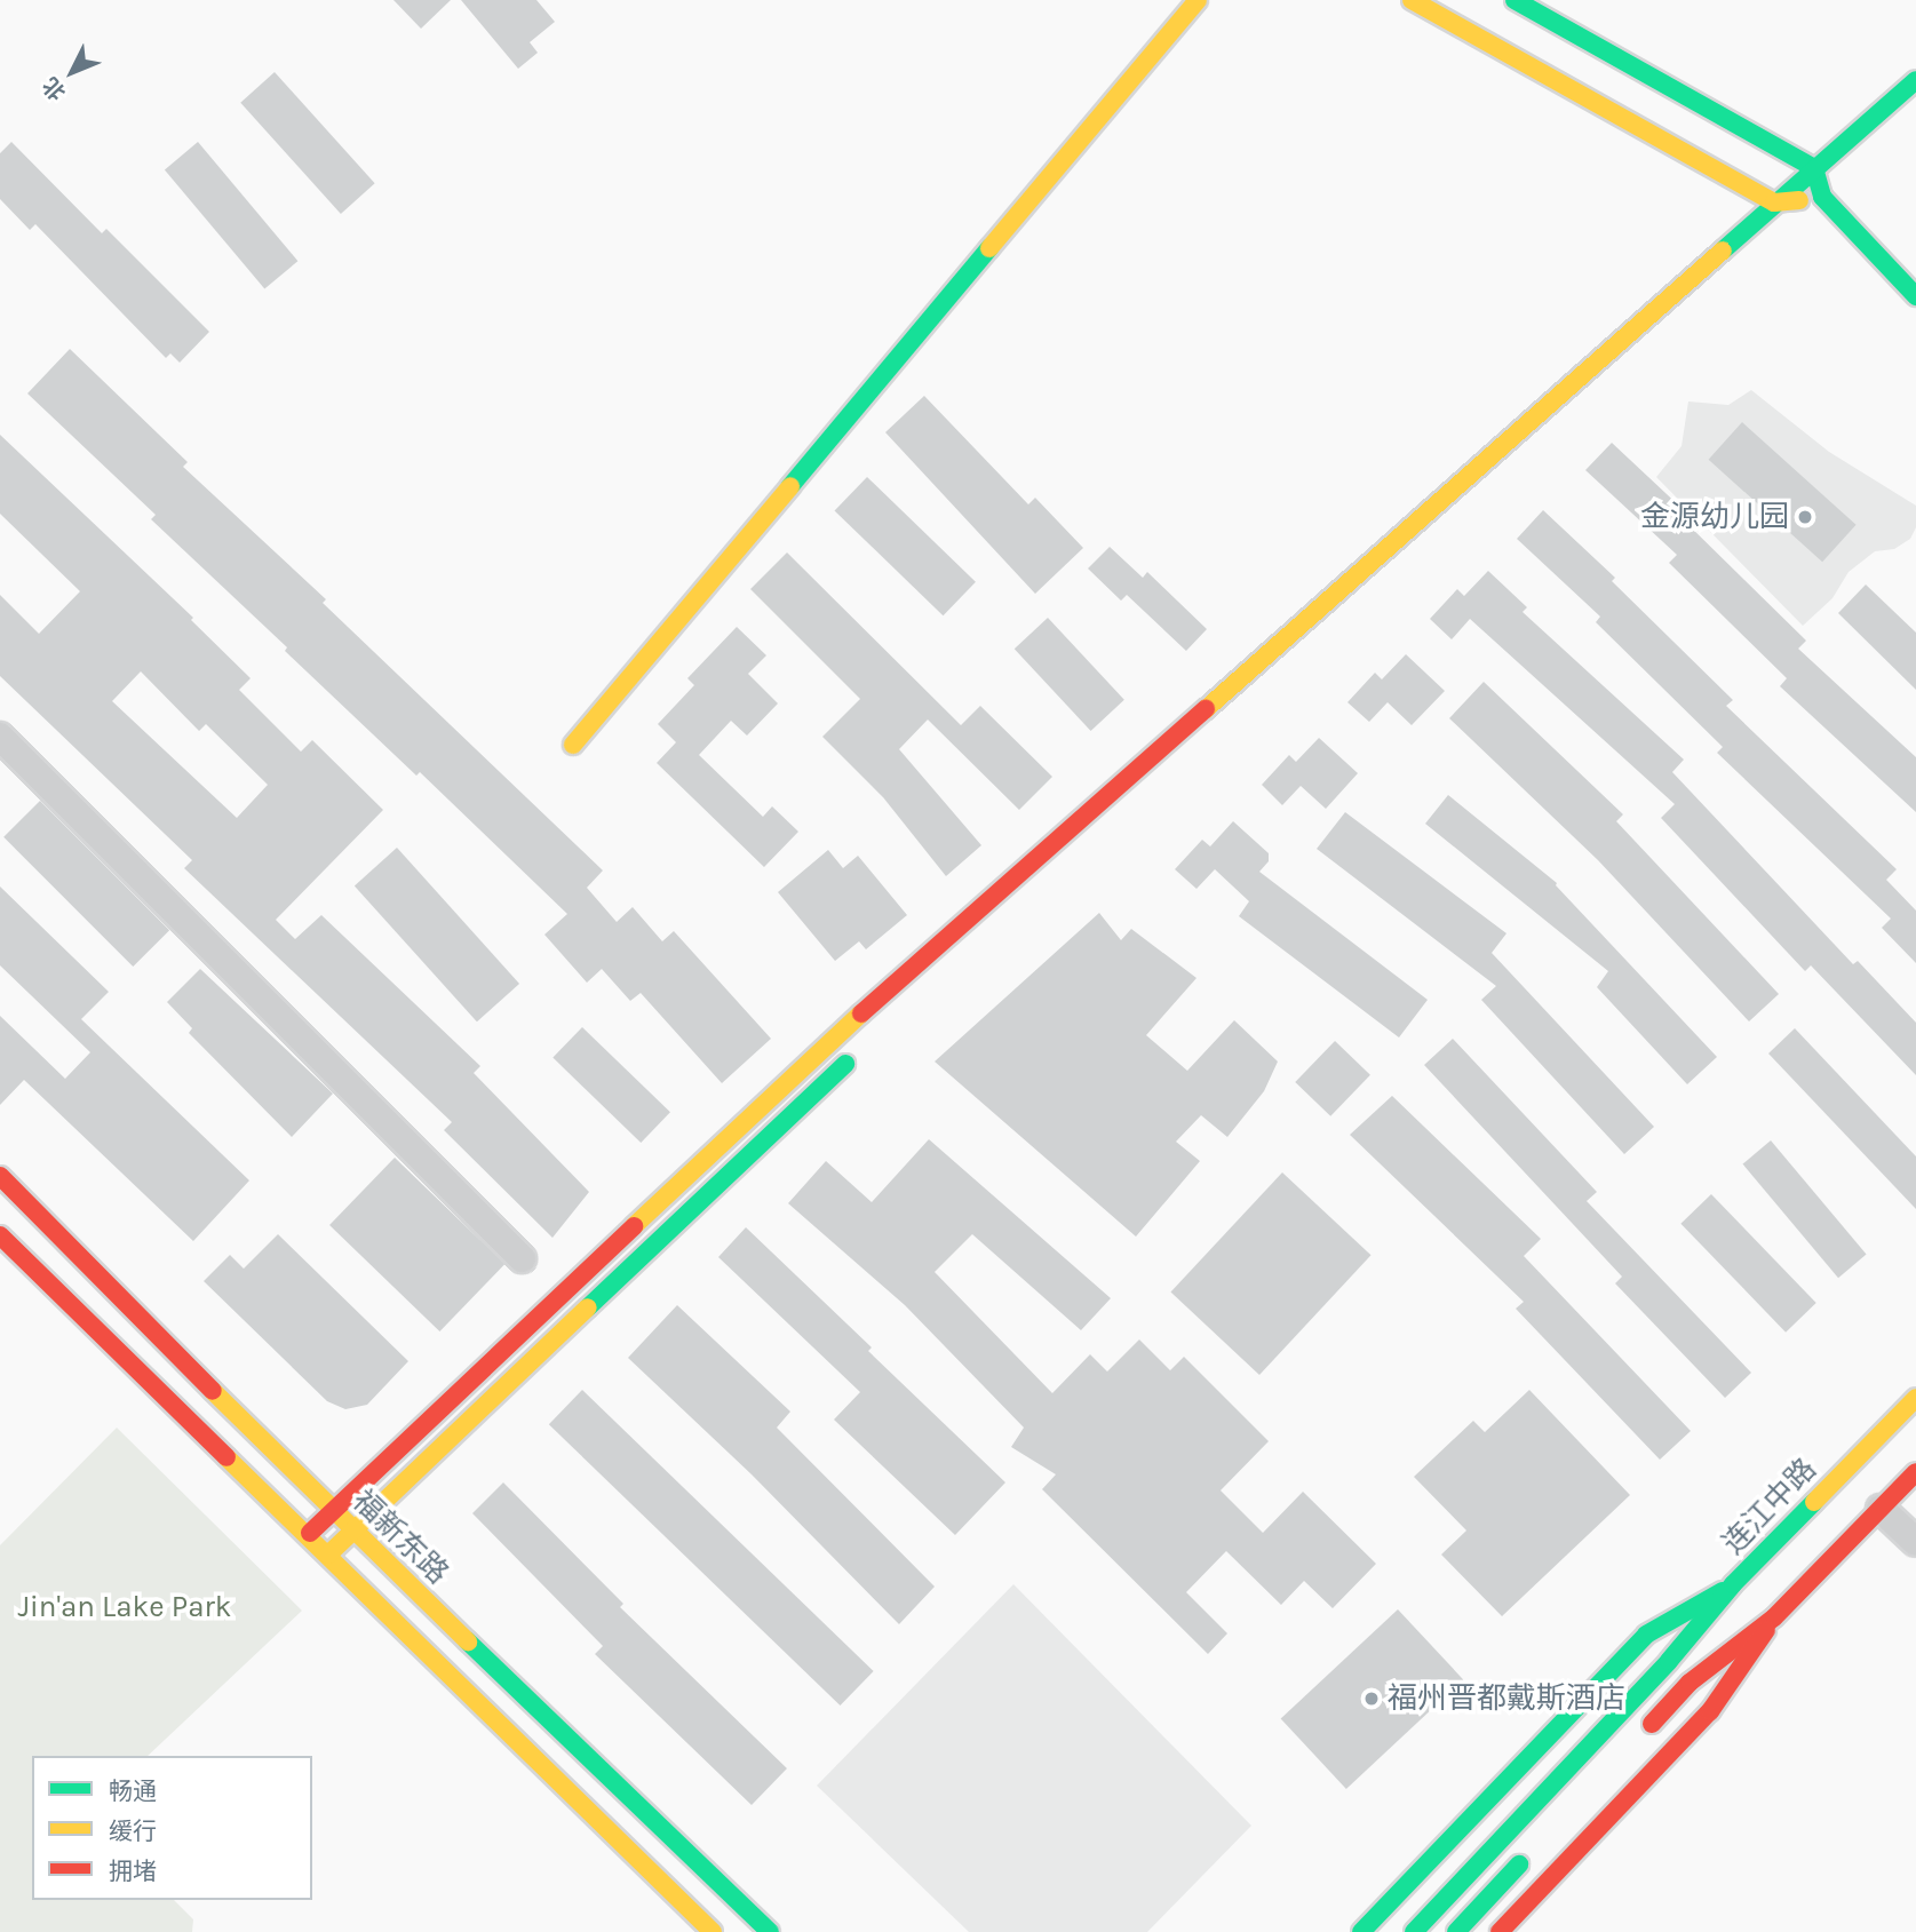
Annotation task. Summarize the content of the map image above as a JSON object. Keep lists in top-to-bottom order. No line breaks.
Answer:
{"streets":{"main road":["连江中路","福新东路"]},"parks":["Jin'an Lake Park"],"places":["金源幼儿园","福州晋都戴斯酒店"],"legend":["畅通","缓行","拥堵"],"north":"bottom left"}
